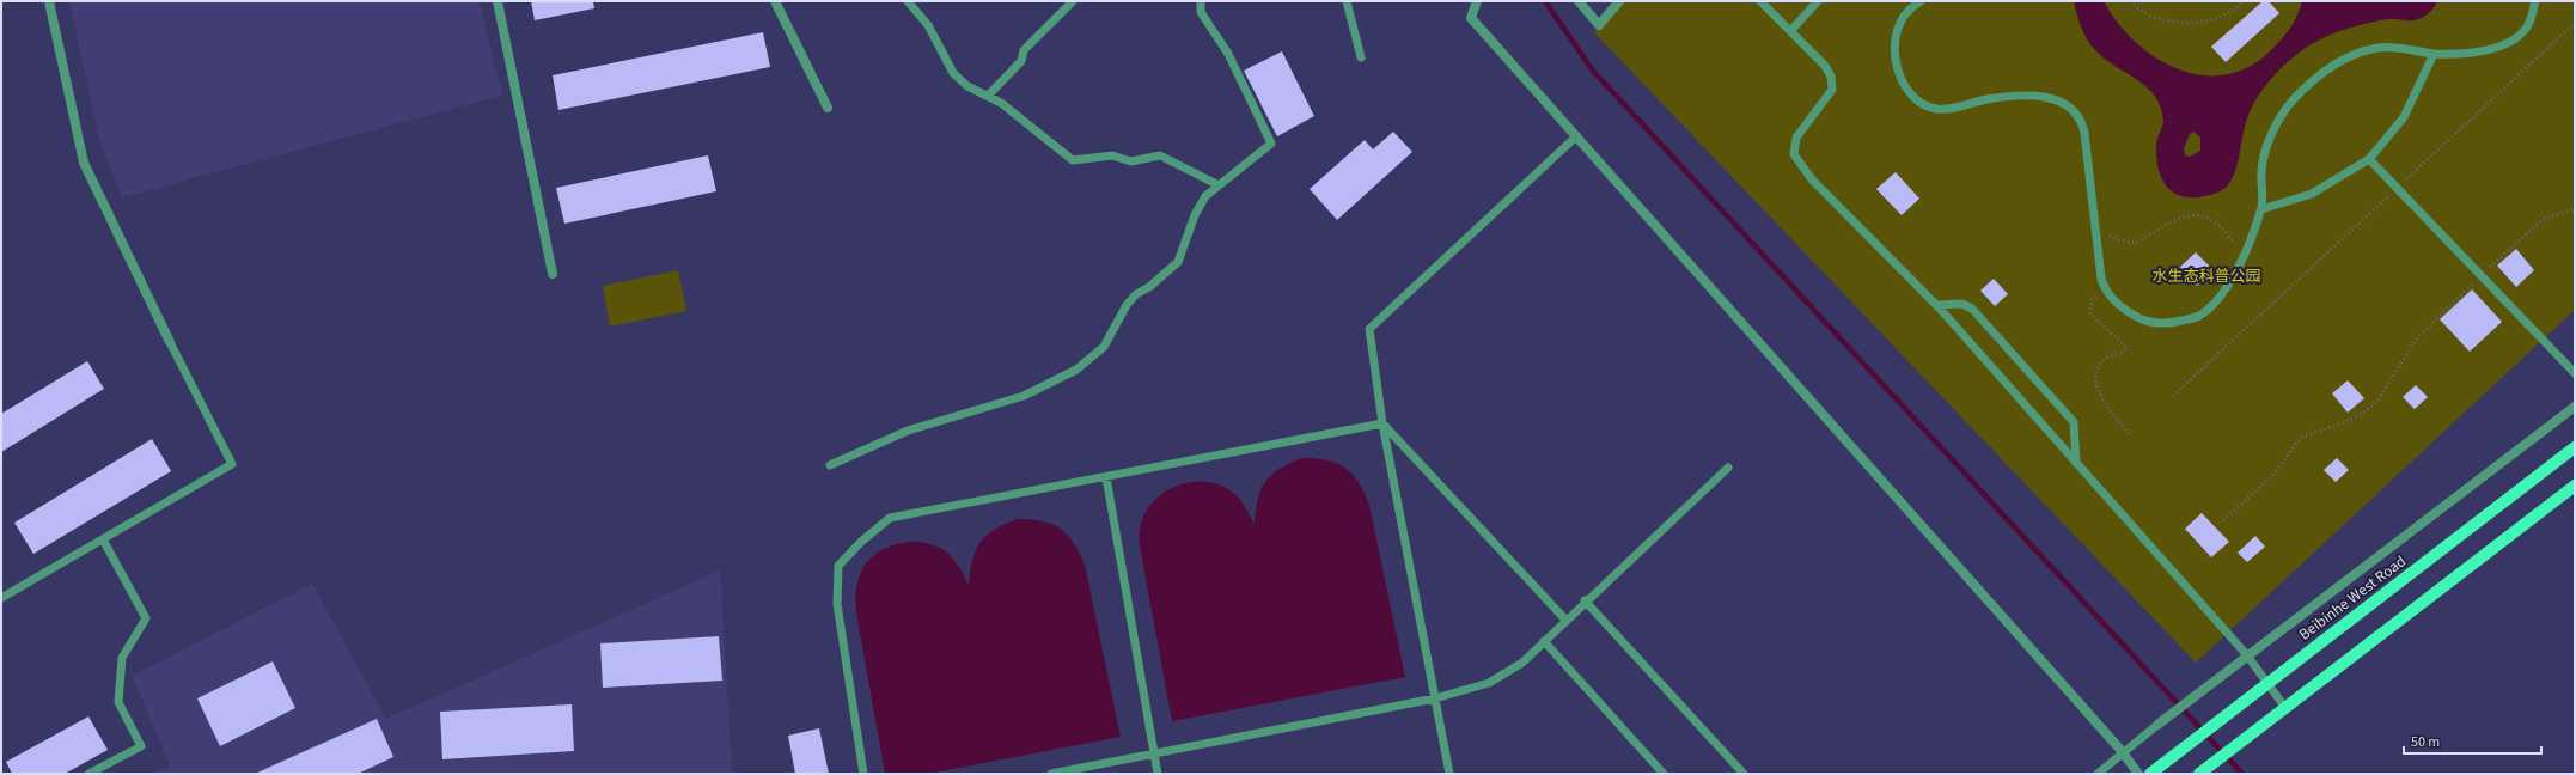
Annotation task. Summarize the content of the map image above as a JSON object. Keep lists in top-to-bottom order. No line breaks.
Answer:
{"streets":{"main road":["Beibinhe West Road"]},"parks":["水生态科普公园"],"scale_bar":"50 m"}
